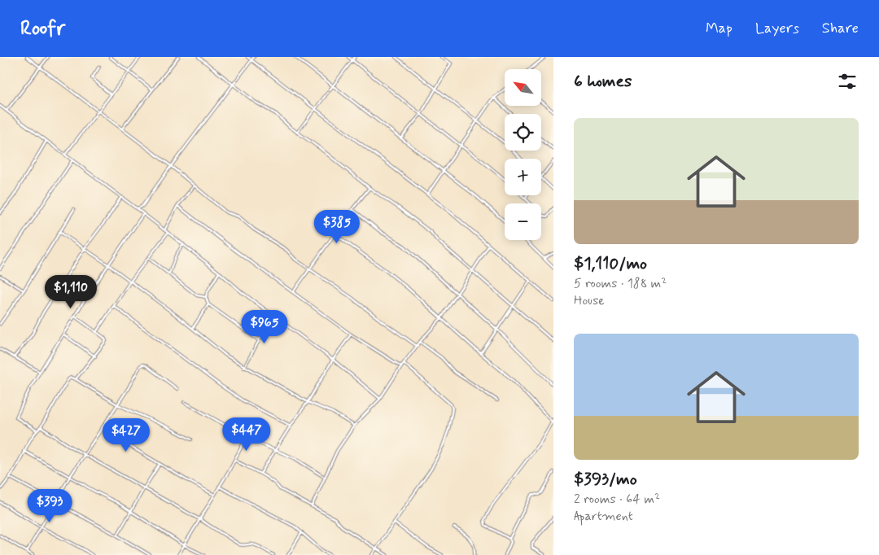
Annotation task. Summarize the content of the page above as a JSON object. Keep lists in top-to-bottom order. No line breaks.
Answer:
{"north":"top left","page":{"header":"Roofr","nav":["Map","Layers","Share"],"heading":"6 homes","map_buttons":["+","−"],"list":[{"name":"$1,110/mo","note":"5 rooms · 188 m² · House"},{"name":"$393/mo","note":"2 rooms · 64 m² · Apartment"}],"price":["$385","$1,110","$965","$447","$427","$393"]}}
